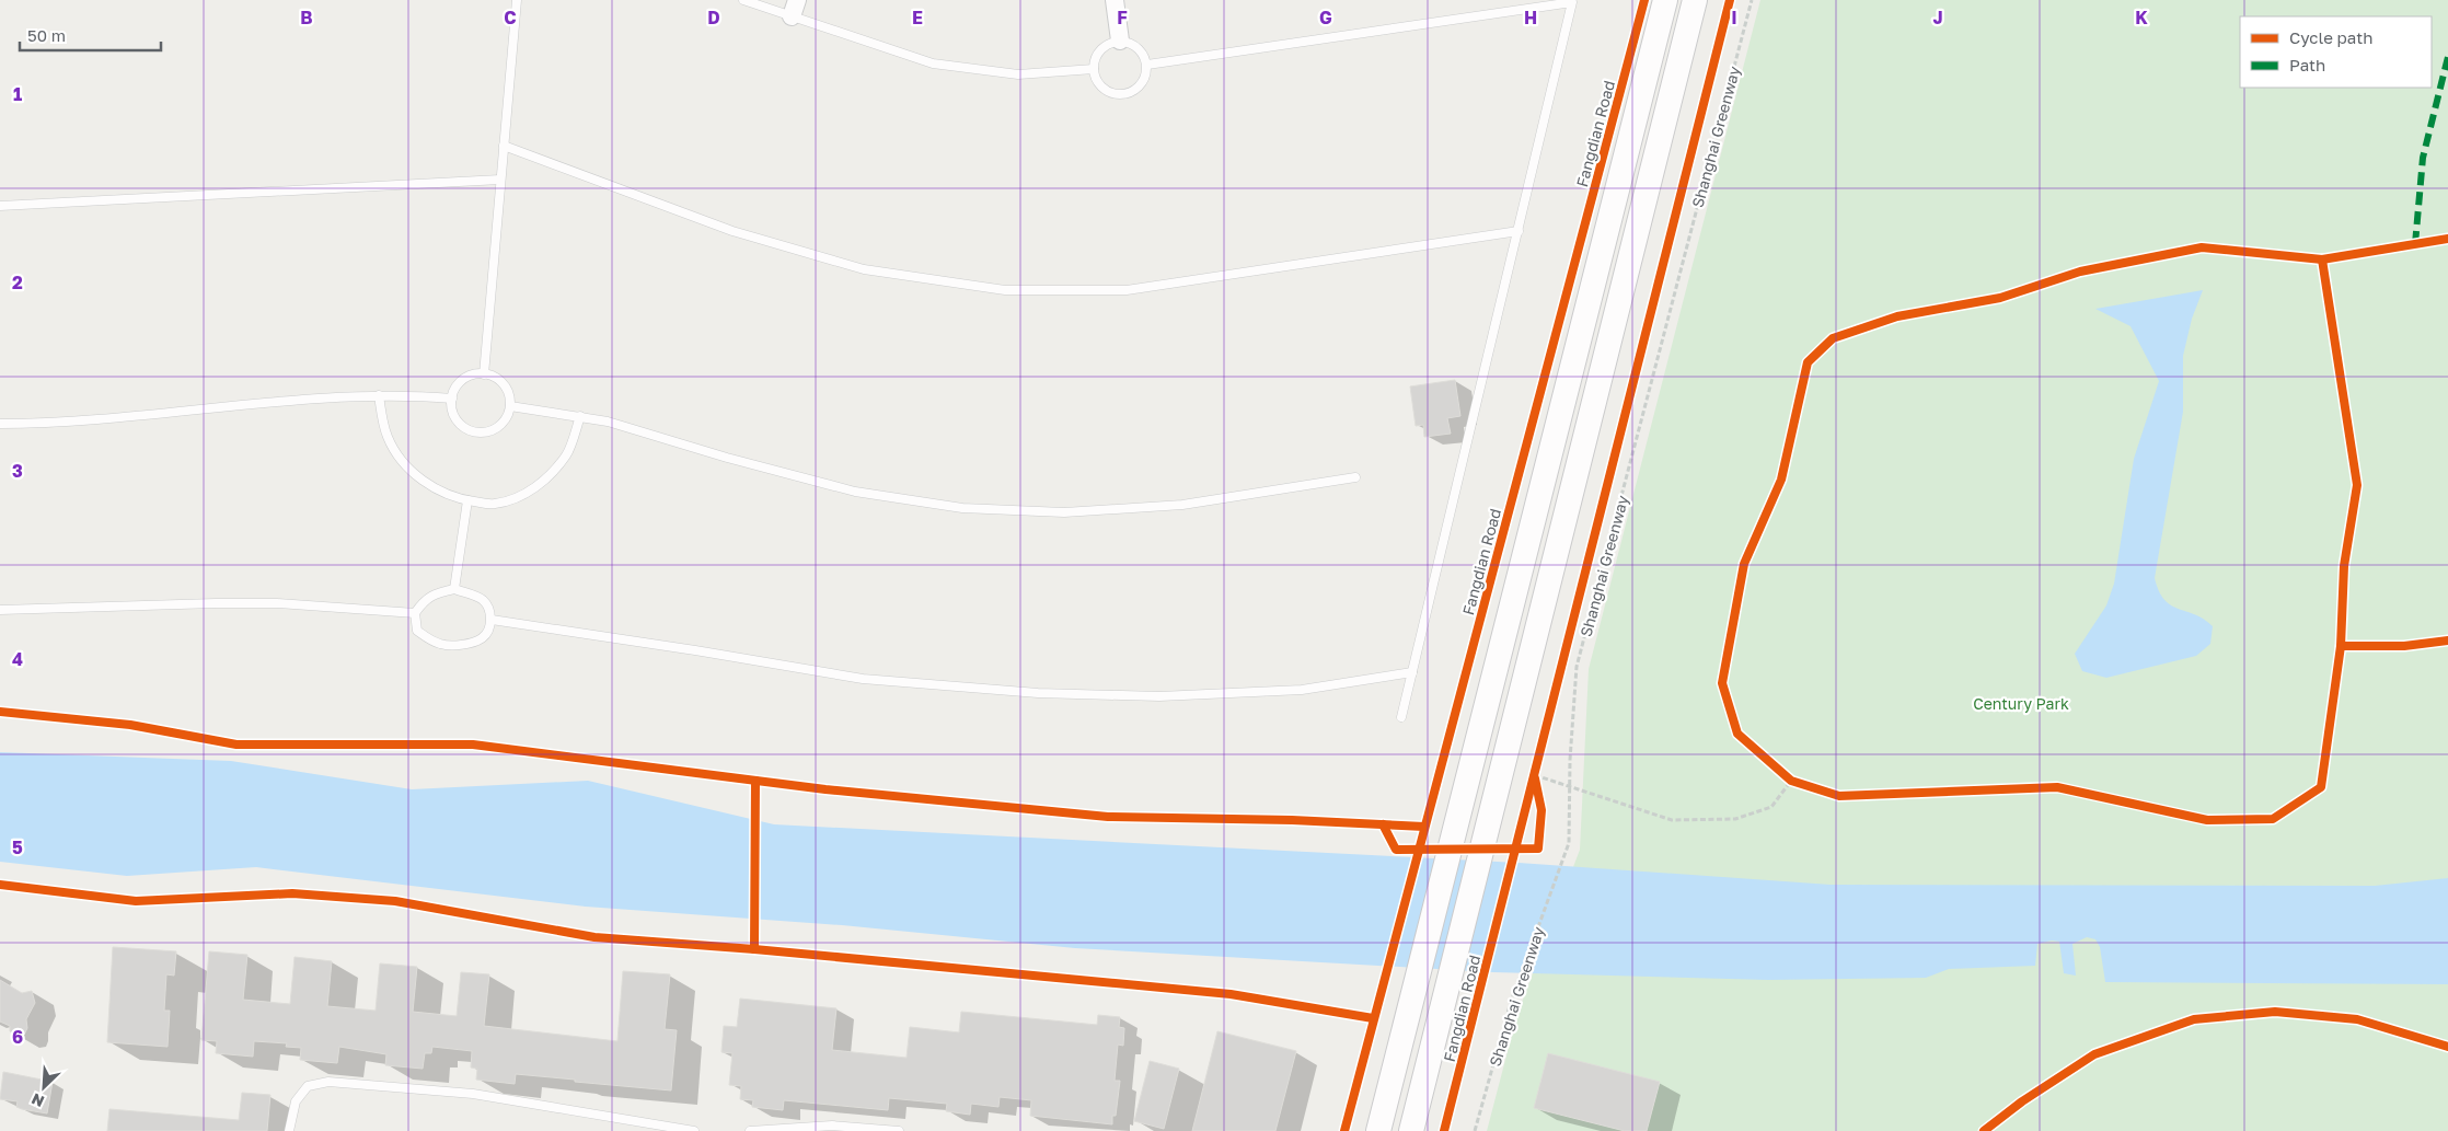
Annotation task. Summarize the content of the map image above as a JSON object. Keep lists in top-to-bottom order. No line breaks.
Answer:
{"streets":{"main road":["Fangdian Road"],"cycle path":["Shanghai Greenway"]},"parks":["Century Park"],"legend":["Cycle path","Path"],"scale_bar":"50 m","north":"bottom left","grid":{"columns":["B","C","D","E","F","G","H","I","J","K"],"rows":["1","2","3","4","5","6"]}}
